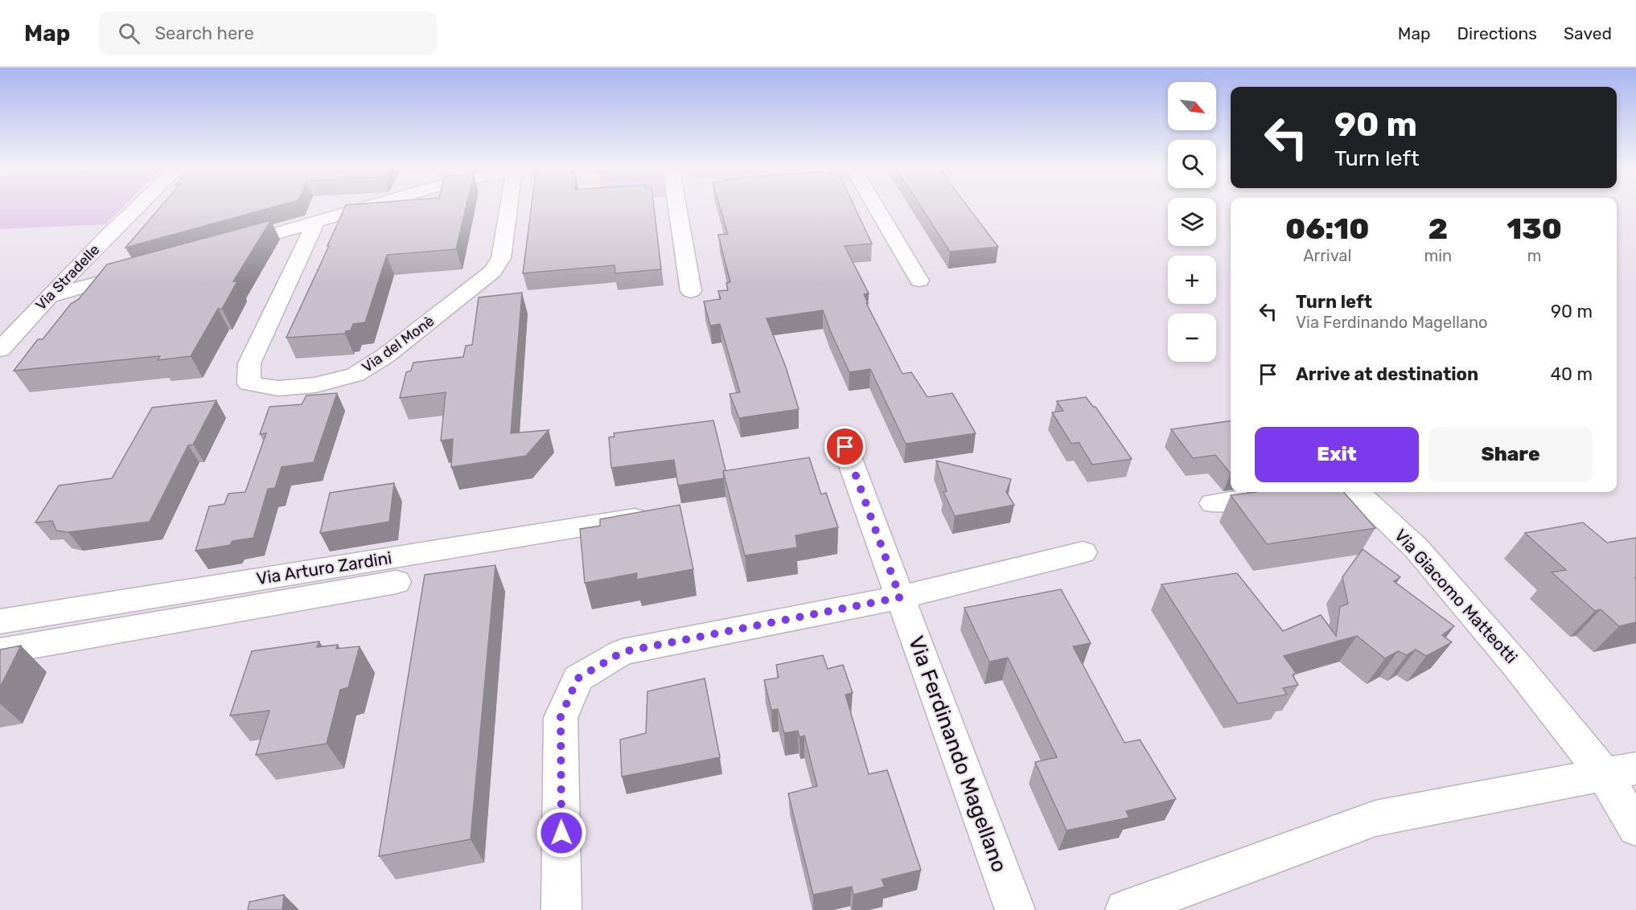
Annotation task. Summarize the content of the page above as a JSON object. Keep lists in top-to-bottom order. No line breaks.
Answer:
{"streets":{"street":["Via Stradelle","Via del Monè","Via Arturo Zardini","Via Giacomo Matteotti","Via Ferdinando Magellano"]},"north":"bottom right","page":{"header":"Map","search":"Search here","nav":["Map","Directions","Saved"],"map_buttons":["+","−"],"turn":["90 m","Turn left"],"eta":["06:10","Arrival","2","min","130","m"],"list":[{"name":"Turn left","note":"Via Ferdinando Magellano","value":"90 m"},{"name":"Arrive at destination","value":"40 m"}],"buttons":["Exit","Share"]}}
